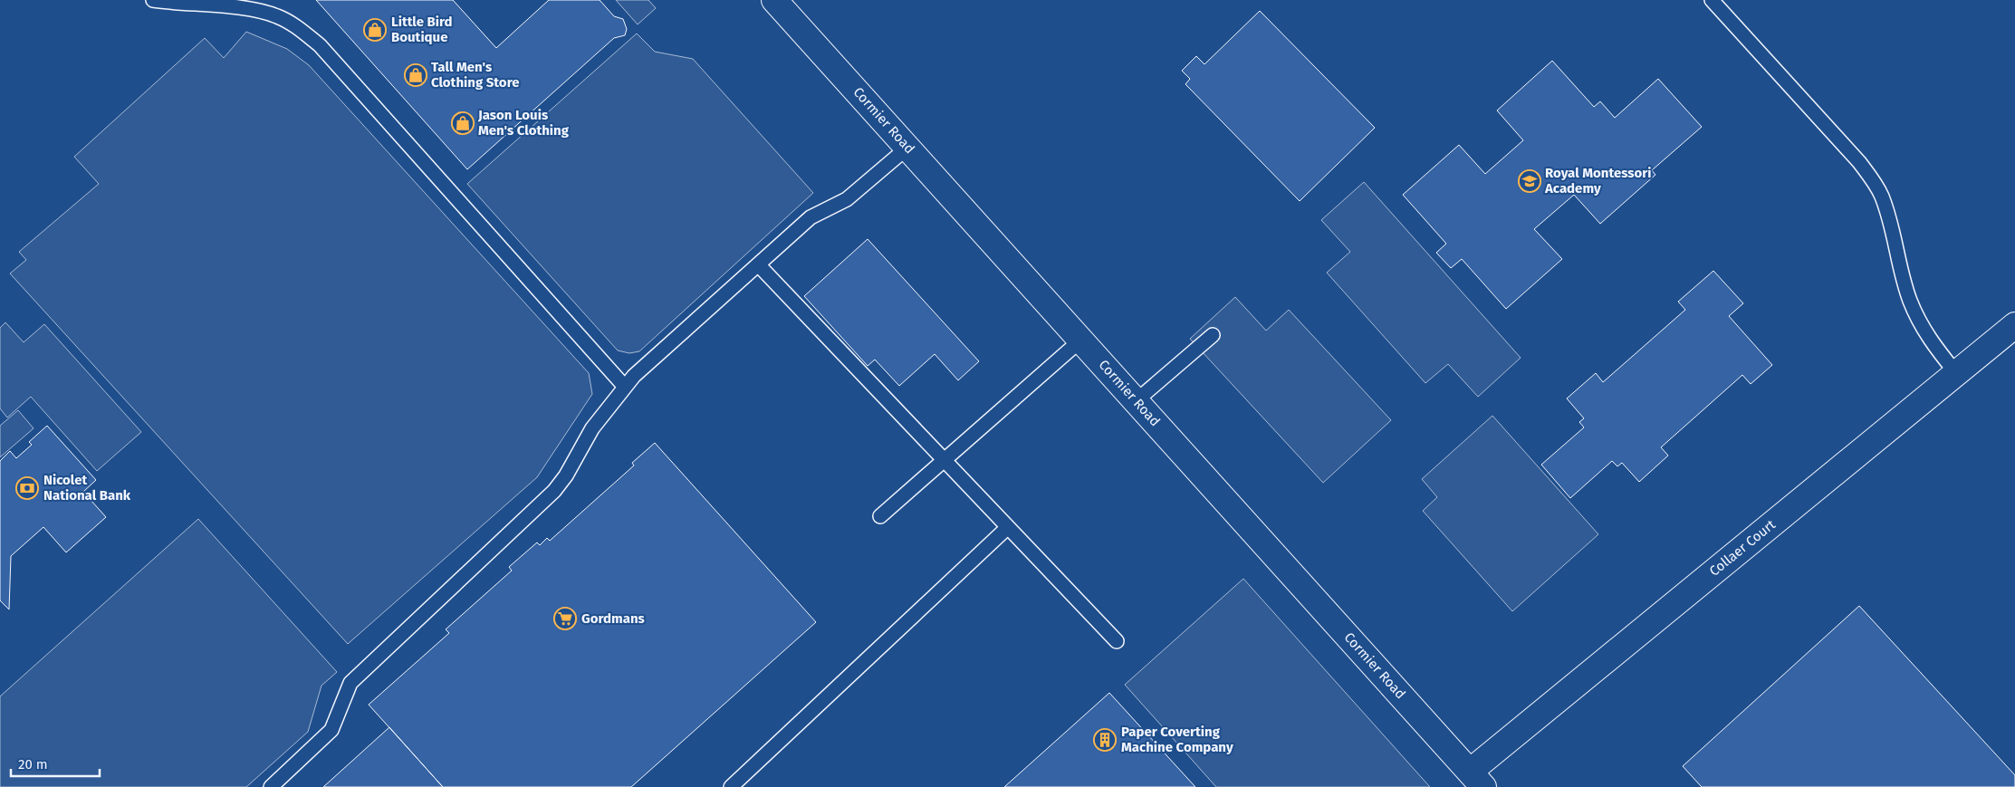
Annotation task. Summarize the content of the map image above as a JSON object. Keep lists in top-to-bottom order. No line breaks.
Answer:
{"streets":{"street":["Cormier Road","Collaer Court"]},"crossings":[["Cormier Road","Collaer Court"]],"places":{"shop":["Little Bird Boutique","Tall Men's Clothing Store","Jason Louis Men's Clothing"],"school or university":["Royal Montessori Academy"],"bank":["Nicolet National Bank"],"supermarket":["Gordmans"],"building":["Paper Coverting Machine Company"]},"scale_bar":"20 m"}
